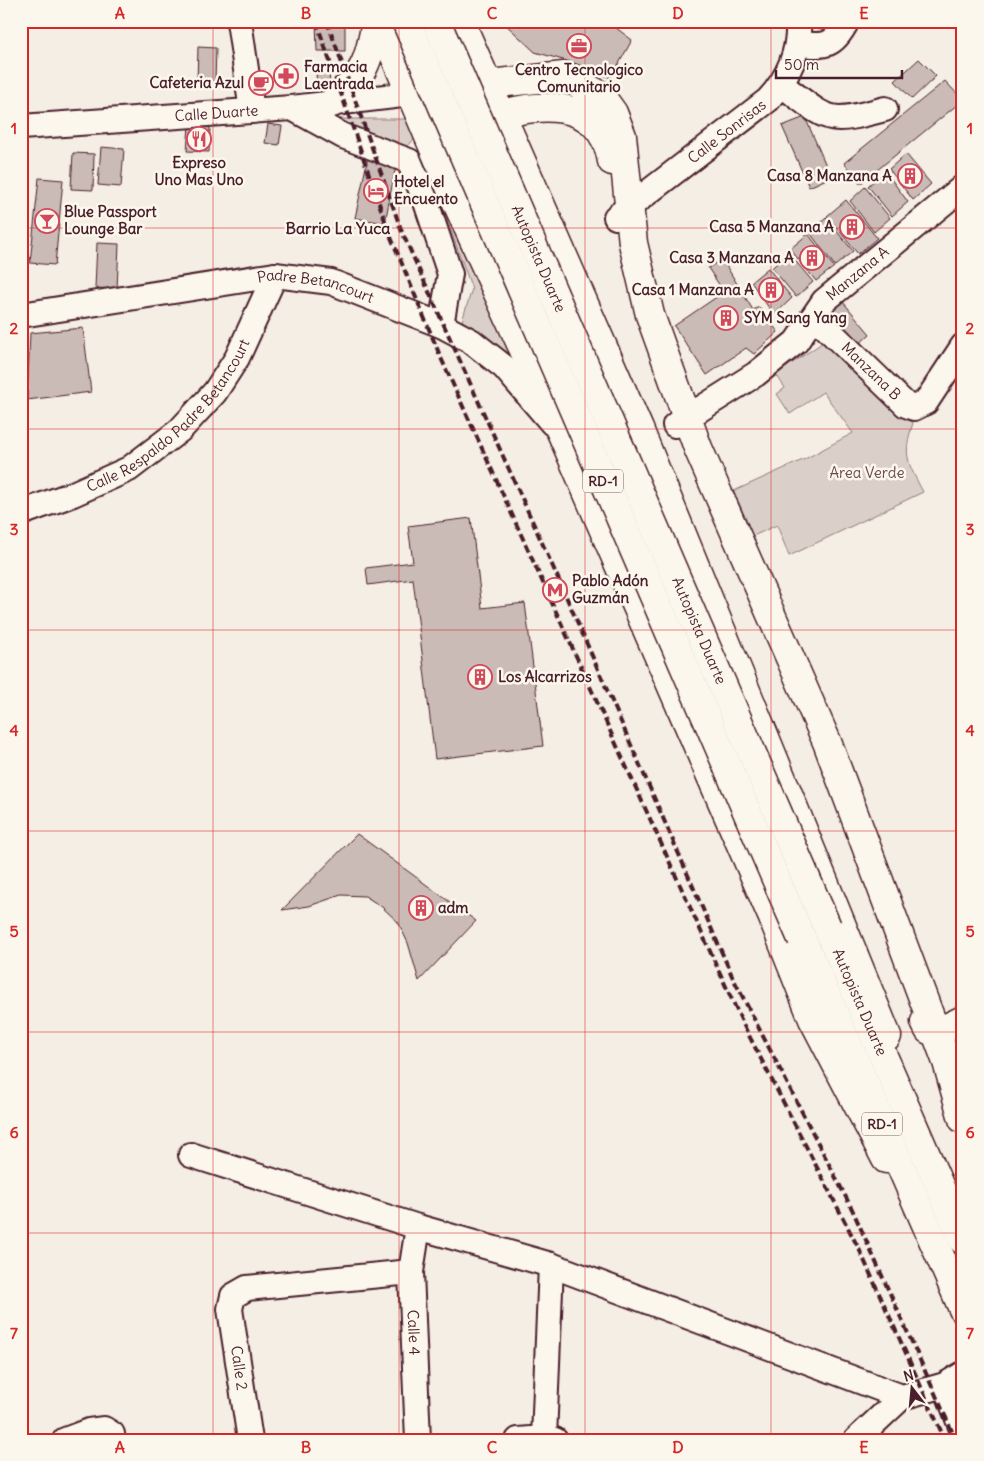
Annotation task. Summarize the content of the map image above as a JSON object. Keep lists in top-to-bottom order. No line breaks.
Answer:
{"streets":{"main road":["Autopista Duarte","RD-1"],"street":["Calle Duarte","Calle Sonrisas","Manzana A","Padre Betancourt","Manzana B","Calle Respaldo Padre Betancourt","Calle 4","Calle 2"]},"crossings":[["Manzana A","Manzana B"],["Padre Betancourt","Calle Respaldo Padre Betancourt"],["Calle 4","Calle 2"]],"districts":["Barrio La Yuca"],"parks":["Area Verde"],"places":{"office":["Centro Tecnologico Comunitario"],"pharmacy":["Farmacia Laentrada"],"cafe":["Cafeteria Azul"],"restaurant":["Expreso Uno Mas Uno"],"building":["Casa 8 Manzana A","Casa 5 Manzana A","Casa 3 Manzana A","Casa 1 Manzana A","SYM Sang Yang","Los Alcarrizos","adm"],"hotel":["Hotel el Encuento"],"bar":["Blue Passport Lounge Bar"],"metro station":["Pablo Adón Guzmán"]},"scale_bar":"50 m","north":"top","grid":{"columns":["A","B","C","D","E"],"rows":["1","2","3","4","5","6","7"]}}
